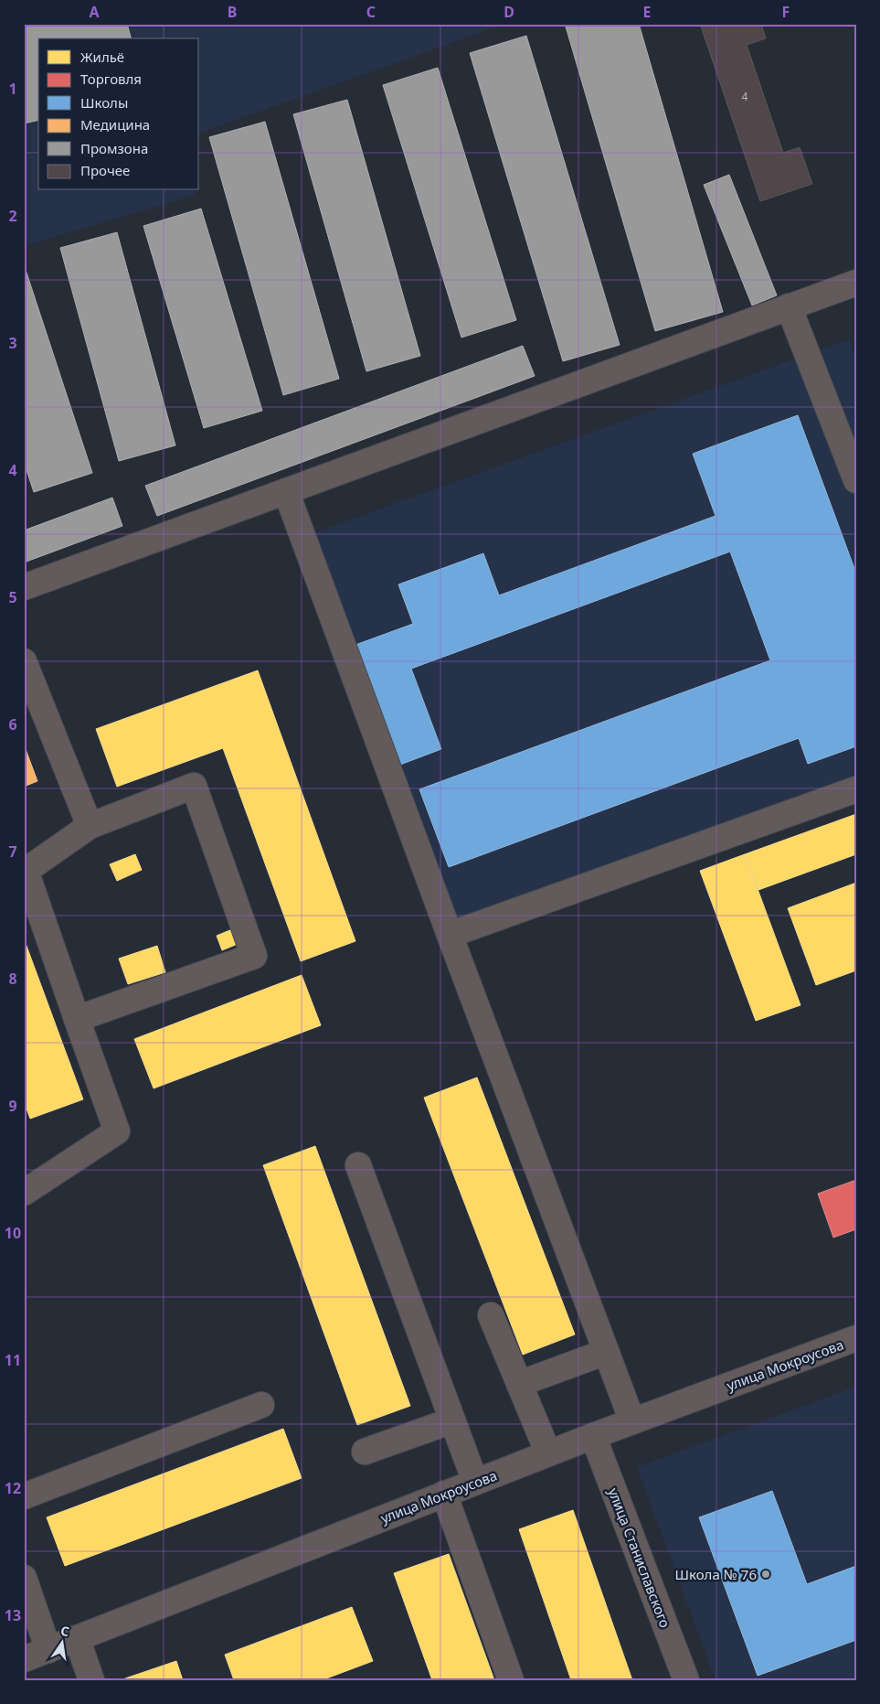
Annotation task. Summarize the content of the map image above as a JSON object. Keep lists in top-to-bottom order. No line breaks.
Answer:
{"streets":{"street":["улица Мокроусова","улица Станиславского"]},"crossings":[["улица Мокроусова","улица Станиславского"]],"places":["Школа № 76"],"house_numbers":["4"],"legend":["Жильё","Торговля","Школы","Медицина","Промзона","Прочее"],"north":"top","grid":{"columns":["A","B","C","D","E","F"],"rows":["1","2","3","4","5","6","7","8","9","10","11","12","13"]}}
